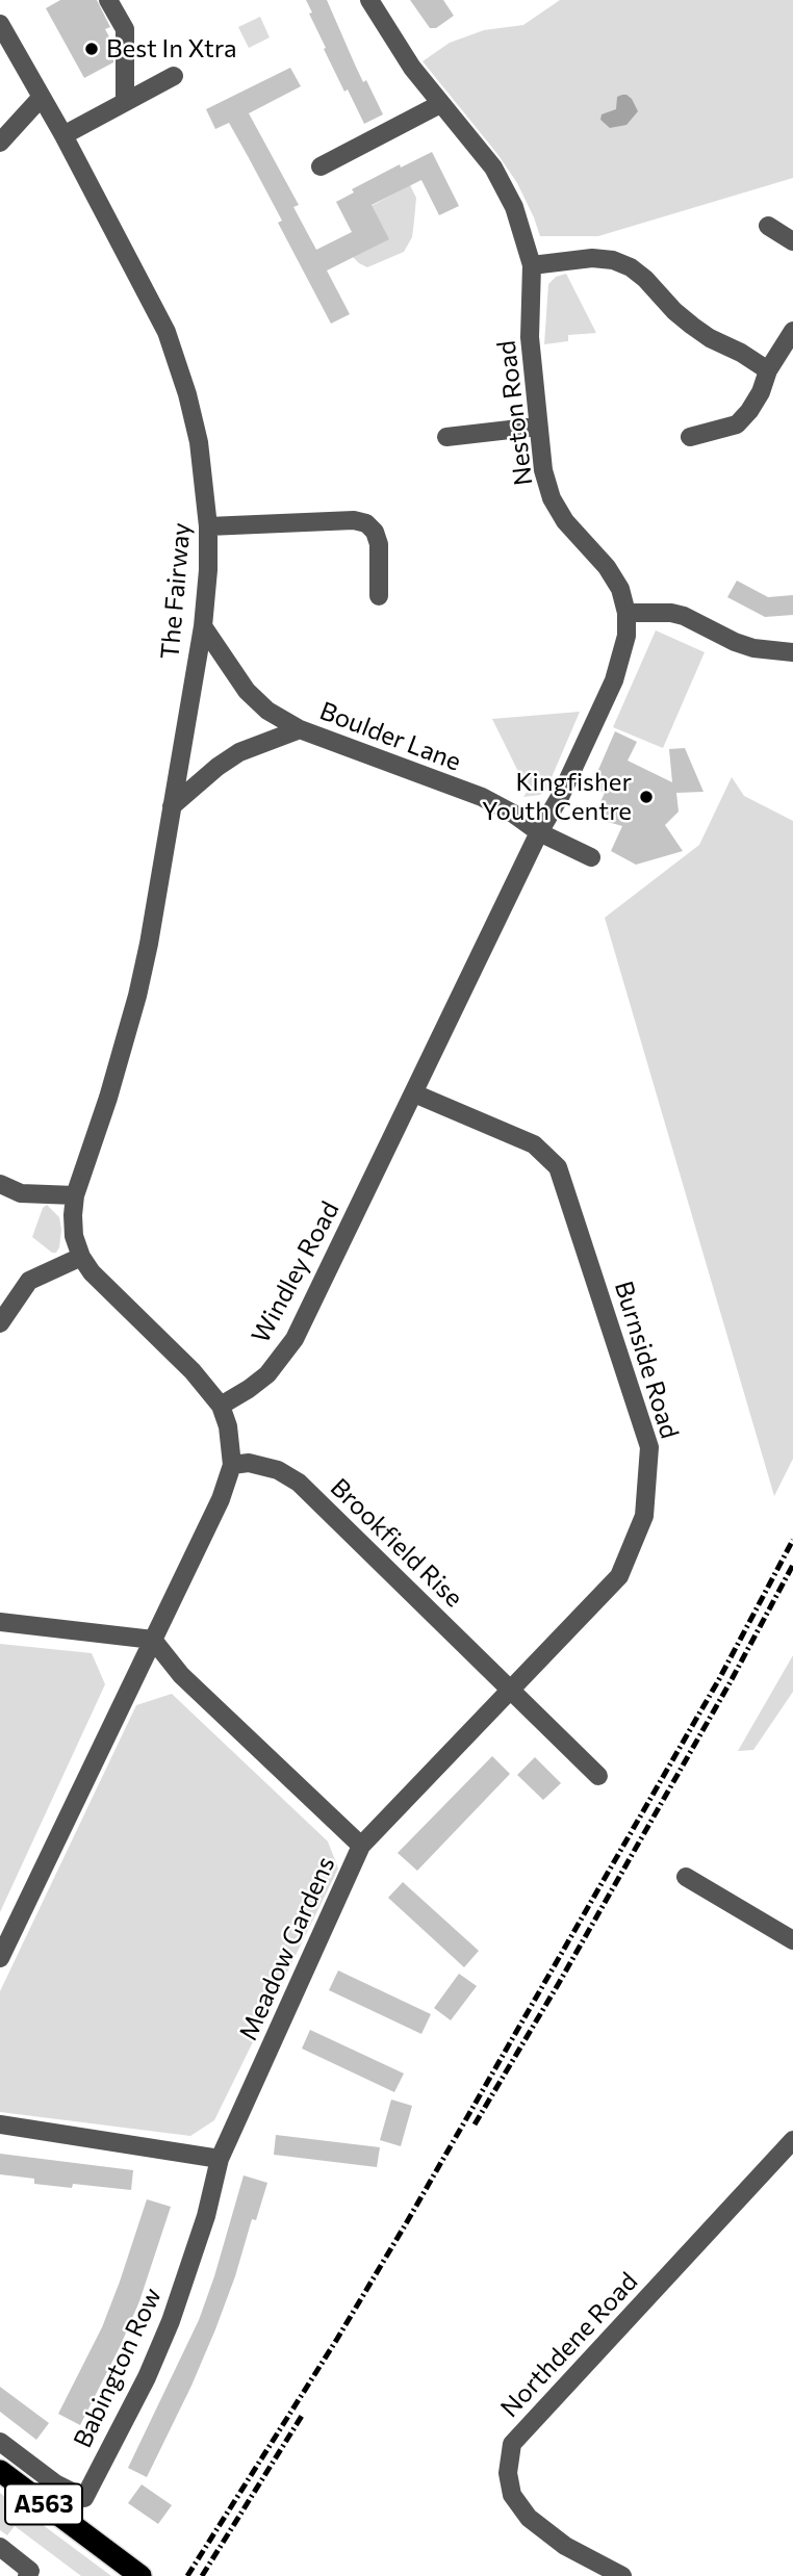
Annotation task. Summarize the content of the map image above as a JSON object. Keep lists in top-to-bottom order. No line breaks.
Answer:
{"streets":{"highway":["A563"],"street":["Neston Road","The Fairway","Boulder Lane","Windley Road","Burnside Road","Brookfield Rise","Meadow Gardens","Northdene Road","Babington Row"]},"crossings":[["Neston Road","Boulder Lane"],["Neston Road","Windley Road"],["The Fairway","Boulder Lane"],["Boulder Lane","Windley Road"],["Windley Road","Burnside Road"],["Burnside Road","Brookfield Rise"],["Burnside Road","Meadow Gardens"],["Meadow Gardens","Babington Row"]],"places":["Best In Xtra","Kingfisher Youth Centre"]}
